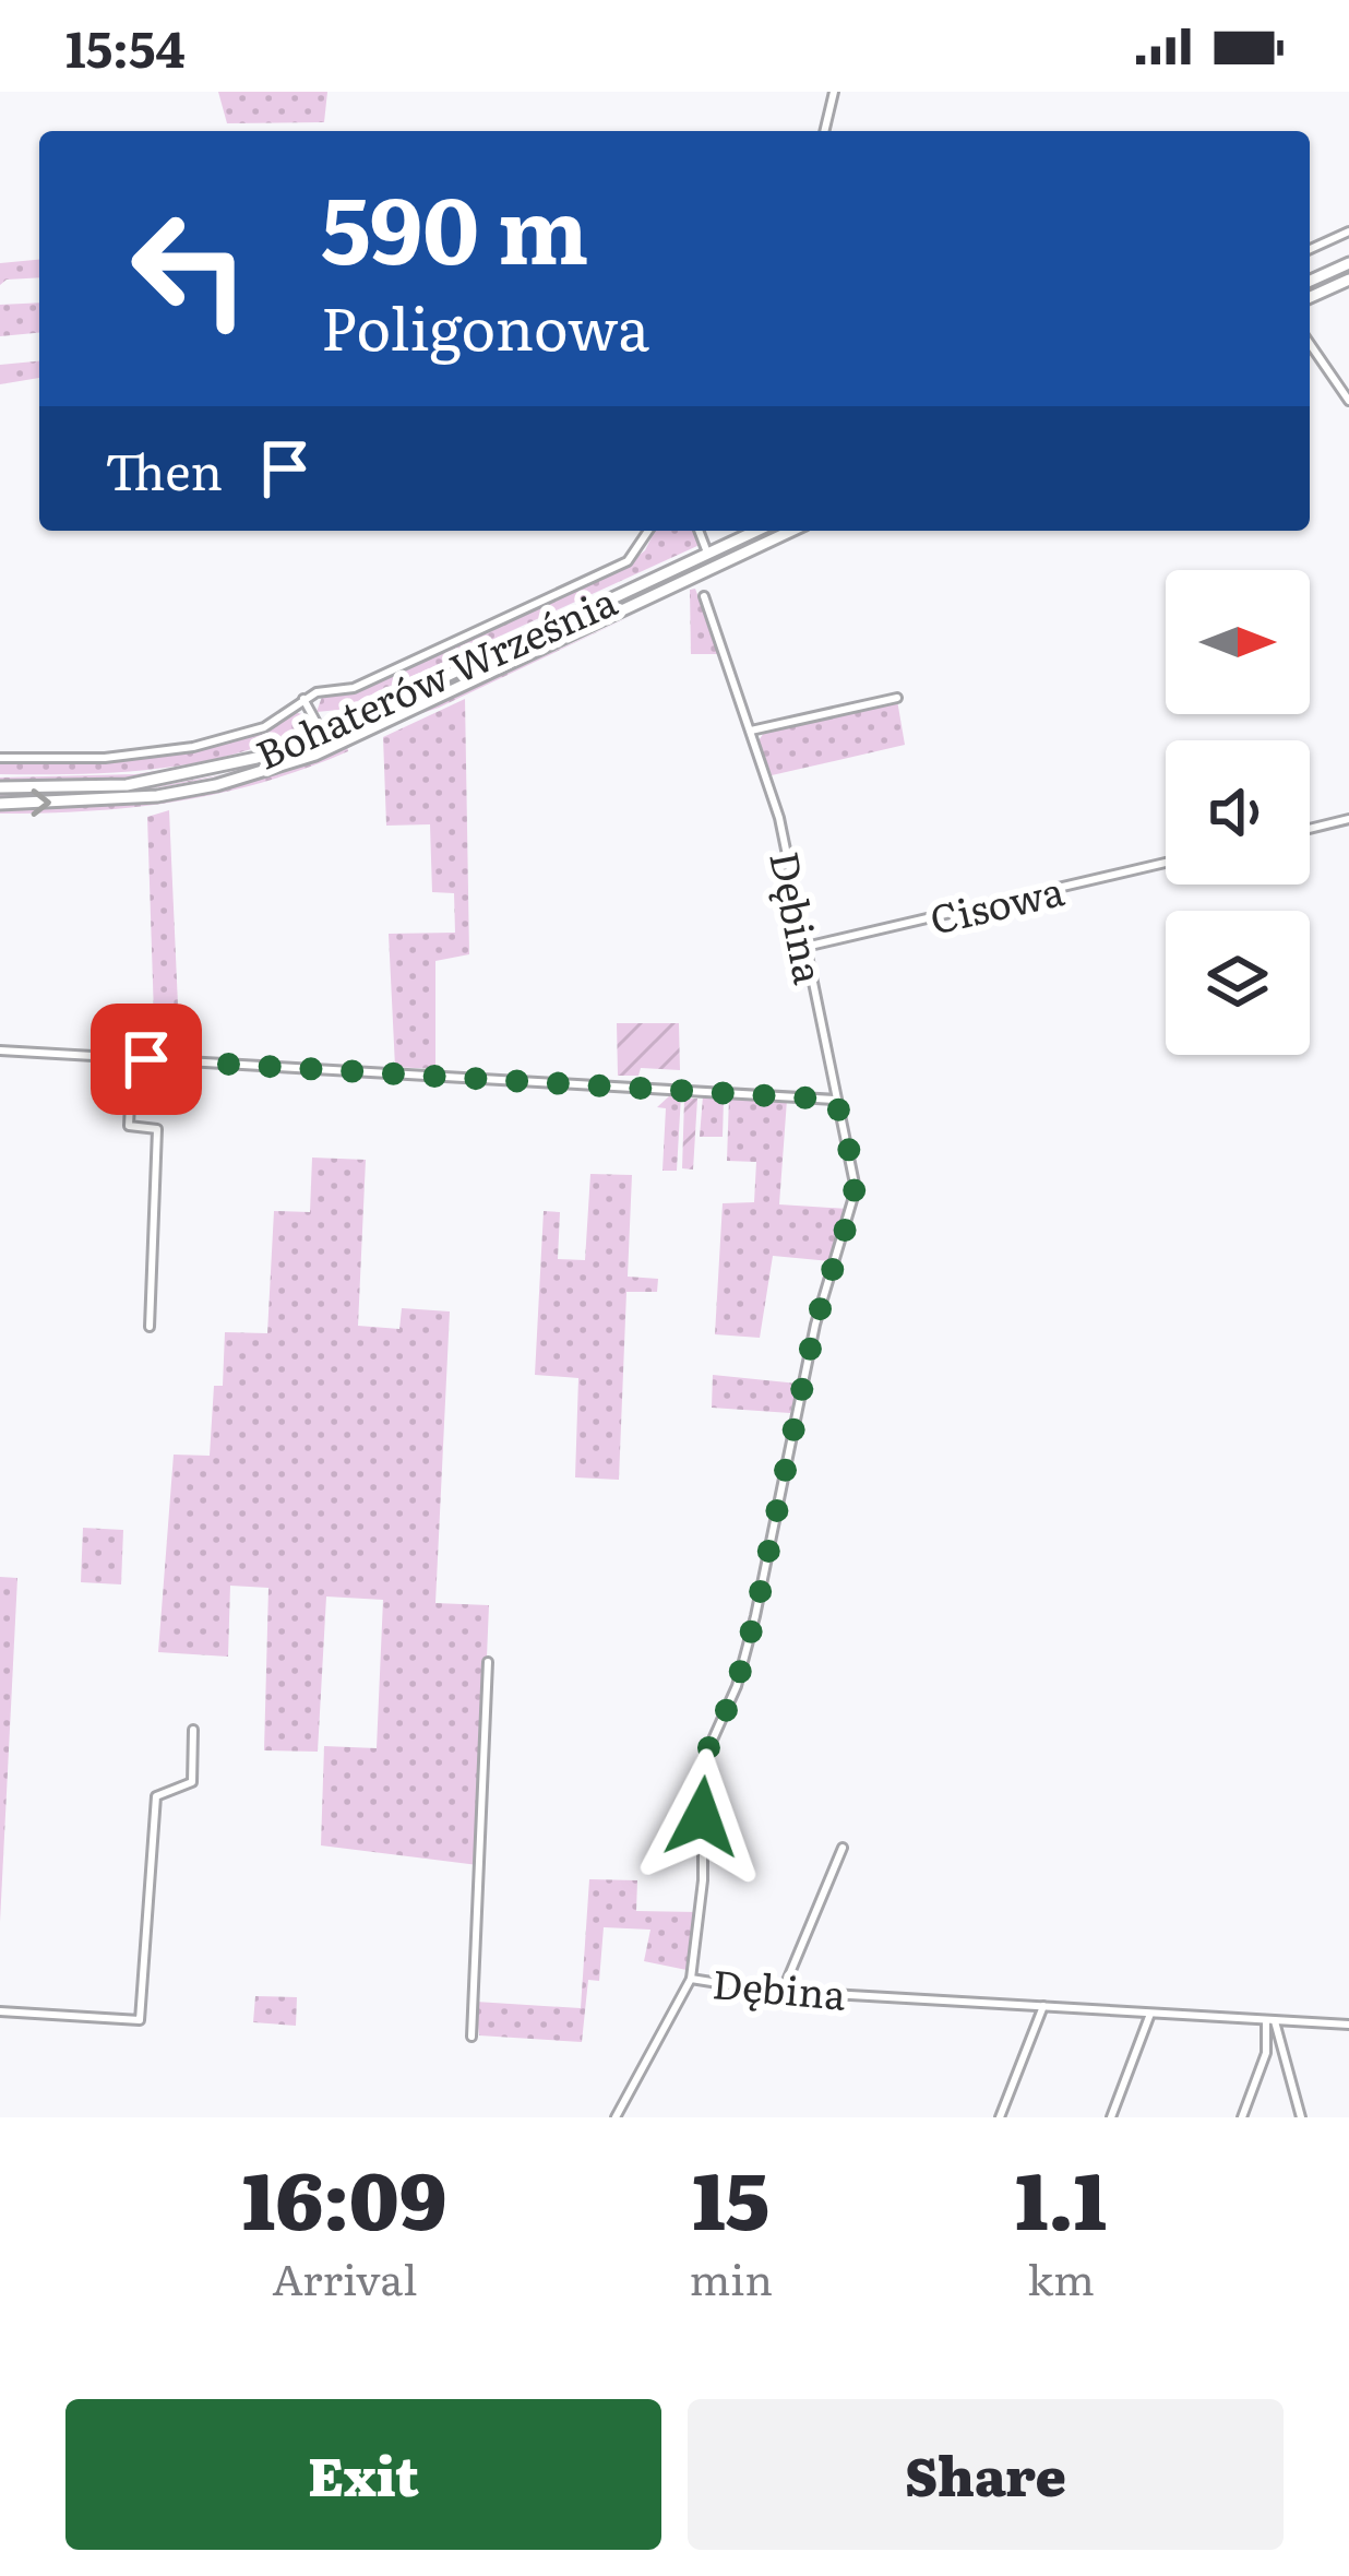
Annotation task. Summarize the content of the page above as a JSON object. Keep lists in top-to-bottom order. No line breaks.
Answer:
{"streets":{"main road":["Bohaterów Września"],"street":["Cisowa","Dębina"]},"crossings":[["Cisowa","Dębina"]],"north":"right","page":{"status":"15:54","turn":["590 m","Poligonowa"],"then":"Then","eta":["16:09","Arrival","15","min","1.1","km"],"buttons":["Exit","Share"]}}
